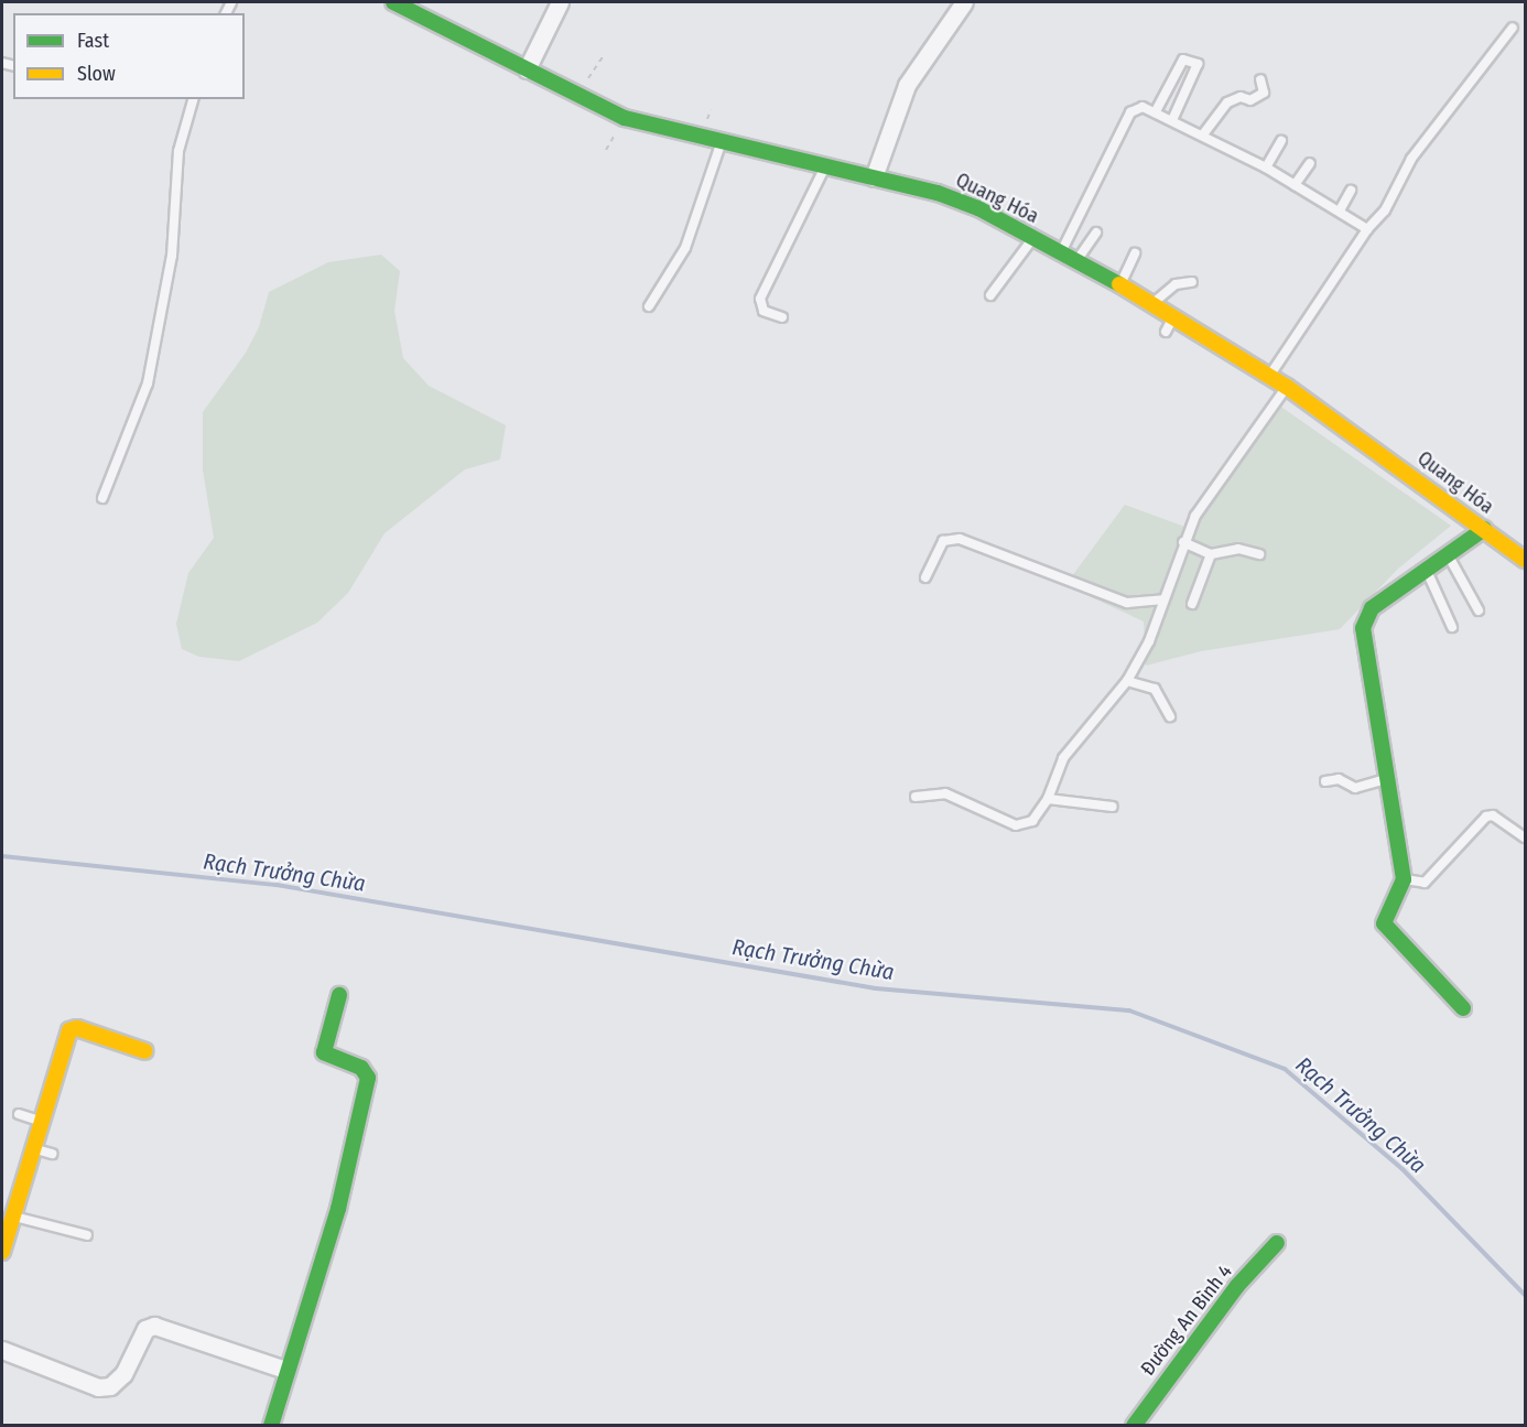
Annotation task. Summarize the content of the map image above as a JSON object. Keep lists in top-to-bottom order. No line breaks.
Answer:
{"streets":{"street":["Quang Hóa","Đường An Bình 4"]},"water":["Rạch Trưởng Chừa"],"legend":["Fast","Slow"]}
